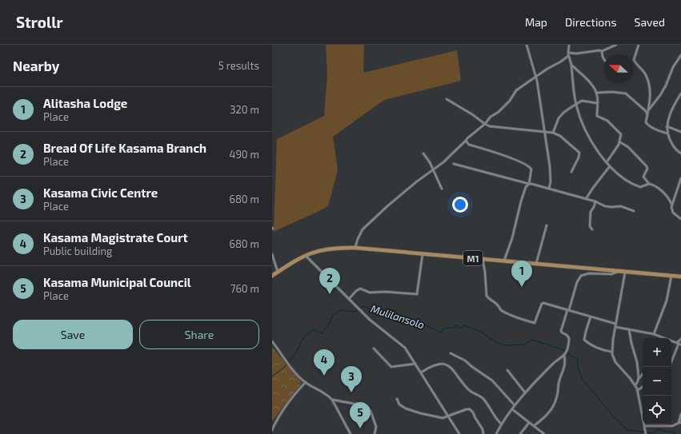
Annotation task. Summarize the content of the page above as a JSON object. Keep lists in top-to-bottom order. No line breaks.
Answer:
{"streets":{"main road":["M1"]},"water":["Mulilansolo"],"north":"left","page":{"header":"Strollr","nav":["Map","Directions","Saved"],"heading":["Nearby","5 results"],"list":[{"mark":"1","name":"Alitasha Lodge","note":"Place","value":"320 m"},{"mark":"2","name":"Bread Of Life Kasama Branch","note":"Place","value":"490 m"},{"mark":"3","name":"Kasama Civic Centre","note":"Place","value":"680 m"},{"mark":"4","name":"Kasama Magistrate Court","note":"Public building","value":"680 m"},{"mark":"5","name":"Kasama Municipal Council","note":"Place","value":"760 m"}],"pins":["1","2","4","3","5"],"buttons":["Save","Share"],"map_buttons":["+","−"]}}
